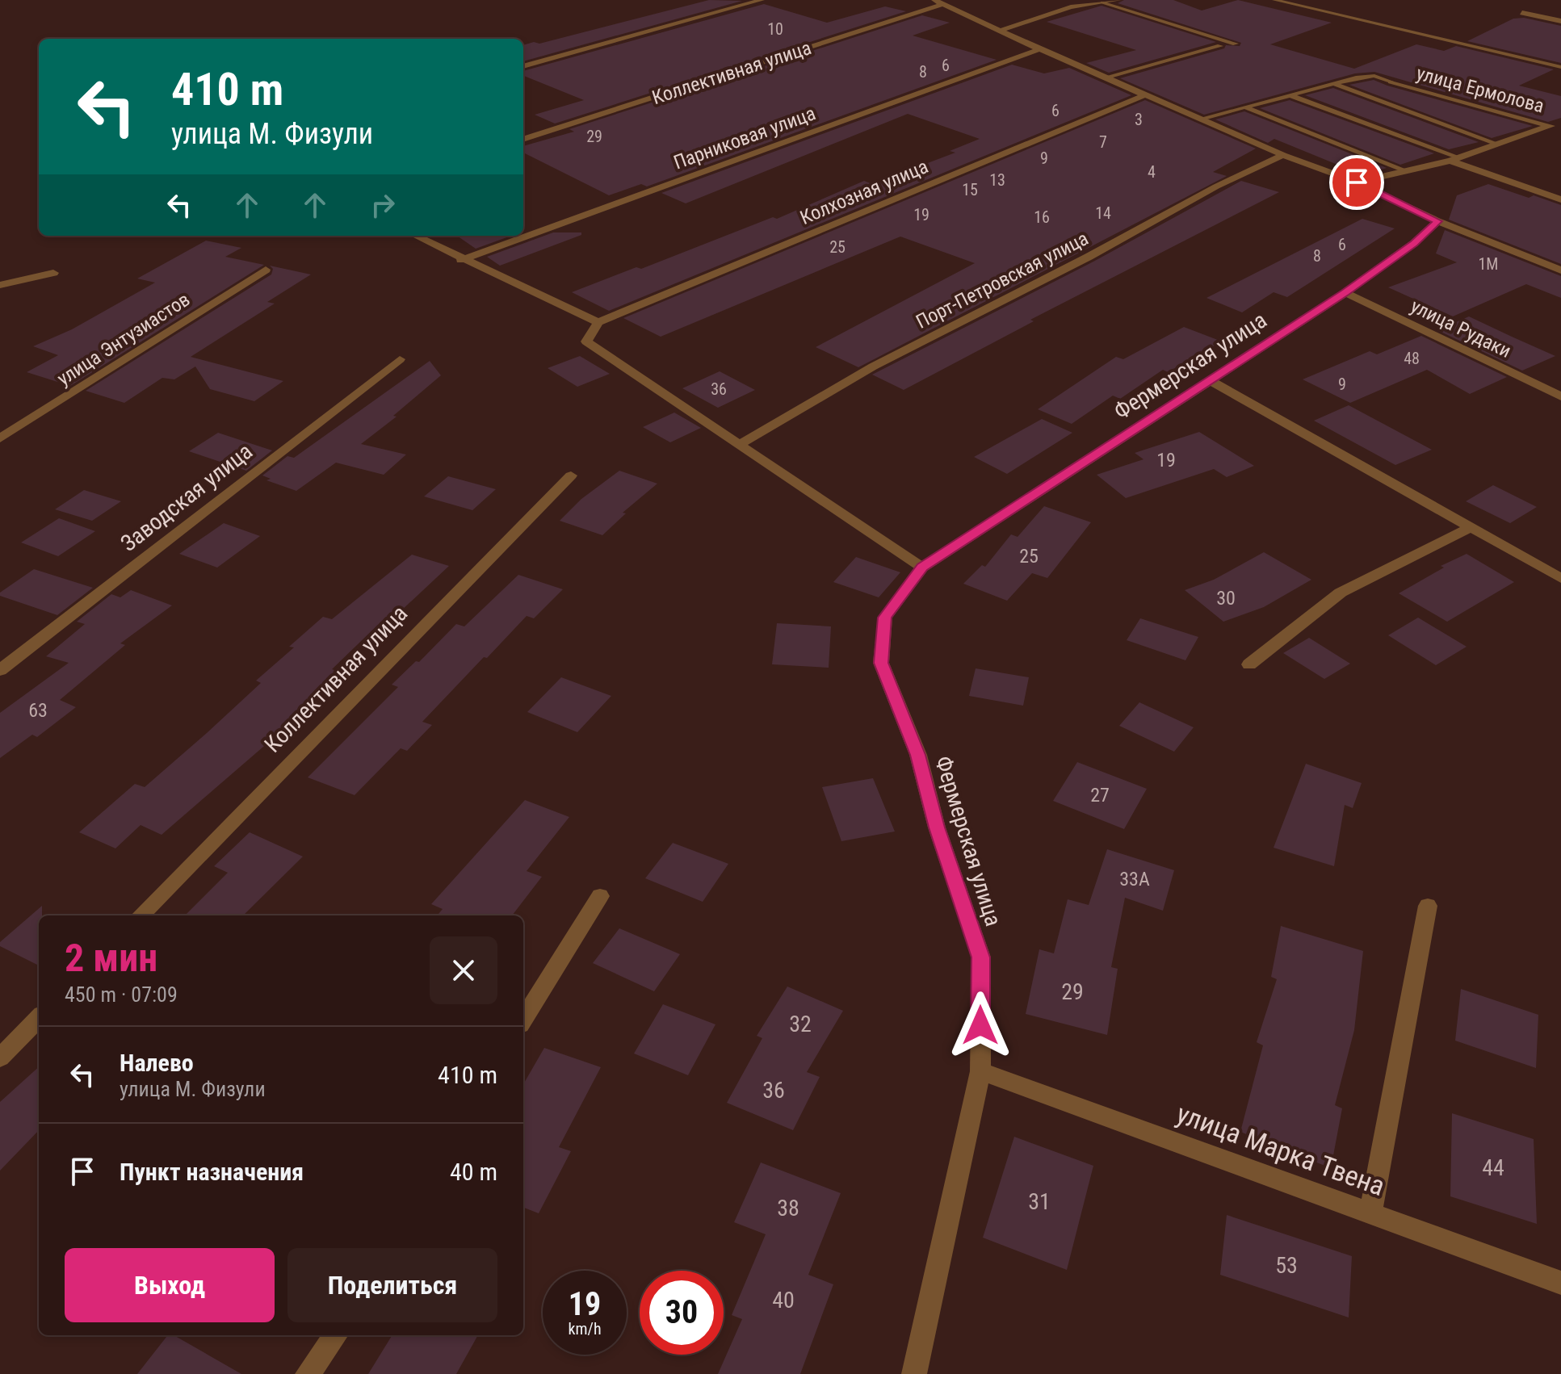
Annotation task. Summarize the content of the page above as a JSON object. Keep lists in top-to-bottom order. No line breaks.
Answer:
{"streets":{"street":["Коллективная улица","улица Ермолова","Парниковая улица","Колхозная улица","Порт-Петровская улица","улица Рудаки","улица Энтузиастов","Фермерская улица","Заводская улица","улица Марка Твена"]},"crossings":[["улица Рудаки","Фермерская улица"],["Фермерская улица","улица Марка Твена"]],"house_numbers":["10","6","8","6","3","29","7","9","4","13","15","14","19","16","6","25","8","1М","48","9","36","19","25","30","63","27","33А","29","32","36","44","31","38","53","40"],"page":{"turn":["410 m","улица М. Физули"],"heading":["2 мин","450 m · 07:09"],"list":[{"name":"Налево","note":"улица М. Физули","value":"410 m"},{"name":"Пункт назначения","value":"40 m"}],"buttons":["Выход","Поделиться"],"speed":"19 km/h","limit":"30"}}
